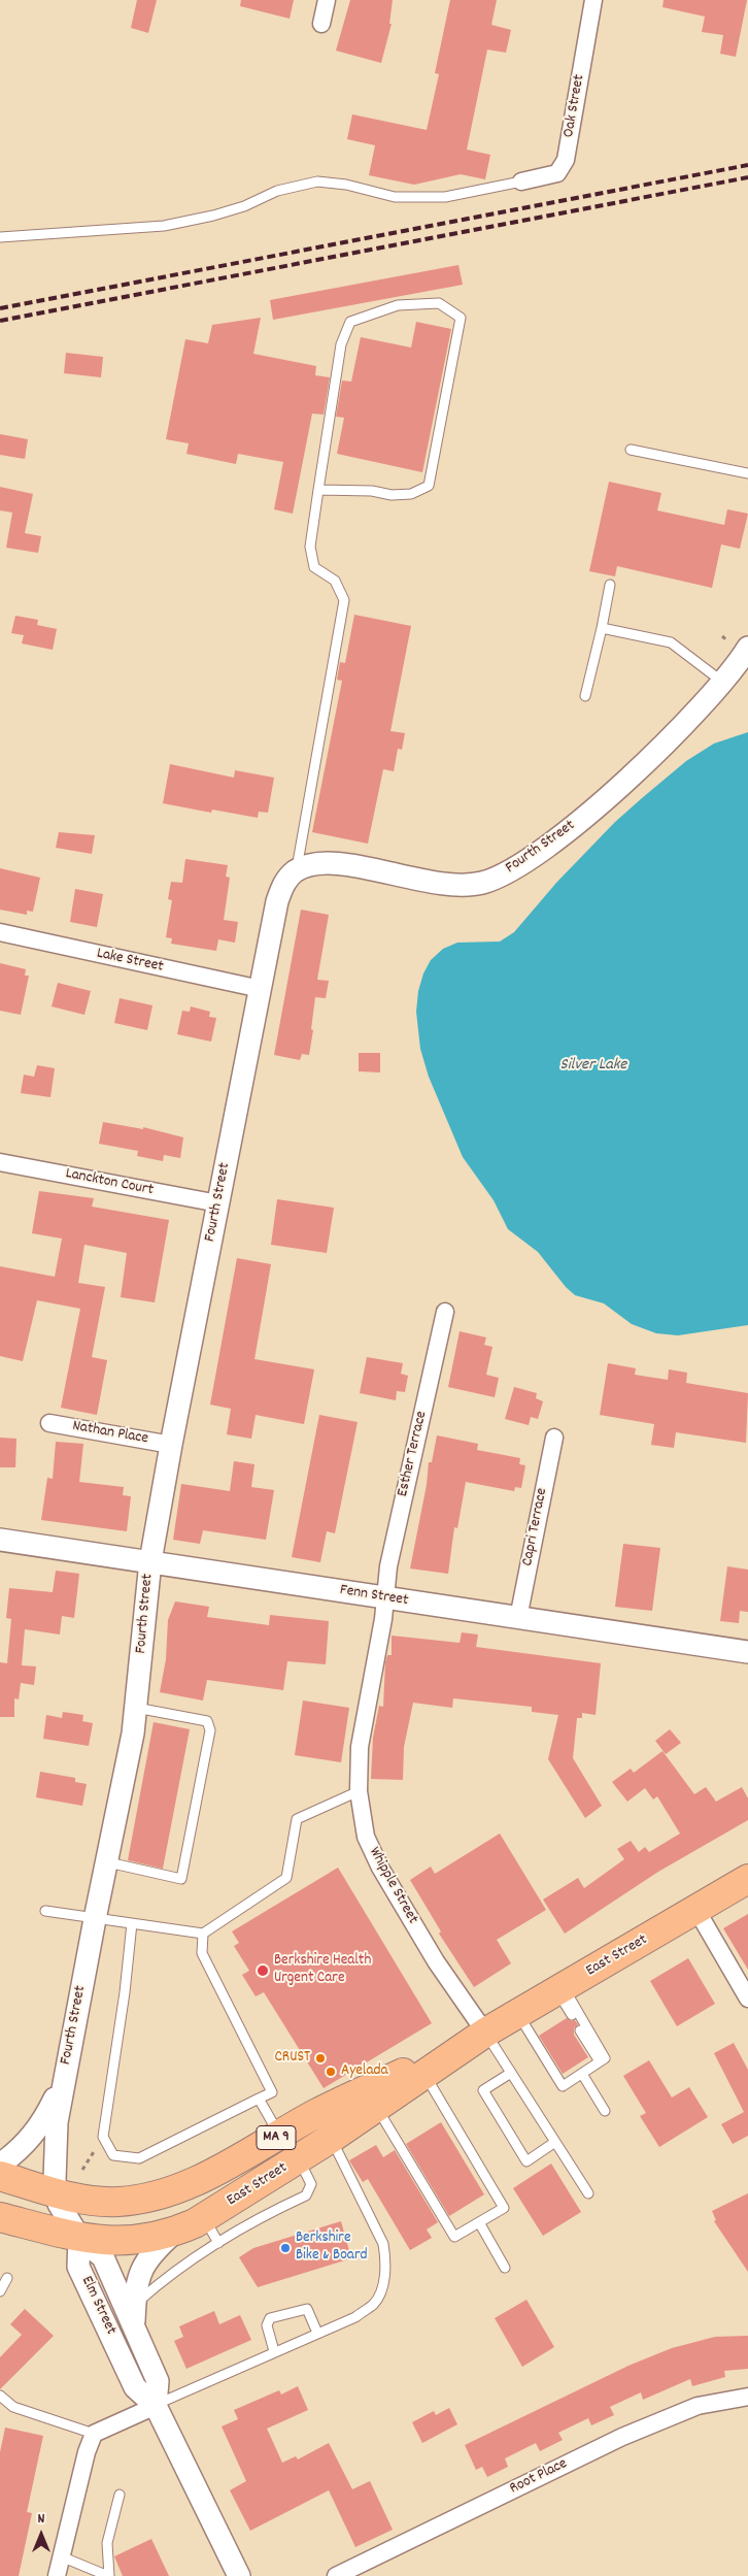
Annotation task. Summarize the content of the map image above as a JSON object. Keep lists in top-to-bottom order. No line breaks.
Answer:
{"streets":{"highway":["East Street","MA 9"],"street":["Oak Street","Fourth Street","Lake Street","Lanckton Court","Nathan Place","Esther Terrace","Capri Terrace","Fenn Street","Whipple Street","Elm Street","Root Place"]},"crossings":[["Fourth Street","Lake Street"],["Fourth Street","Lanckton Court"],["Fourth Street","Nathan Place"],["Fourth Street","Fenn Street"],["Fourth Street","East Street"],["Fourth Street","Elm Street"],["Esther Terrace","Fenn Street"],["Esther Terrace","Whipple Street"],["Capri Terrace","Fenn Street"],["Fenn Street","Whipple Street"],["Whipple Street","East Street"],["East Street","Elm Street"]],"water":["Silver Lake"],"places":["Berkshire Health Urgent Care","CRUST","Ayelada","Berkshire Bike & Board"],"north":"top"}
